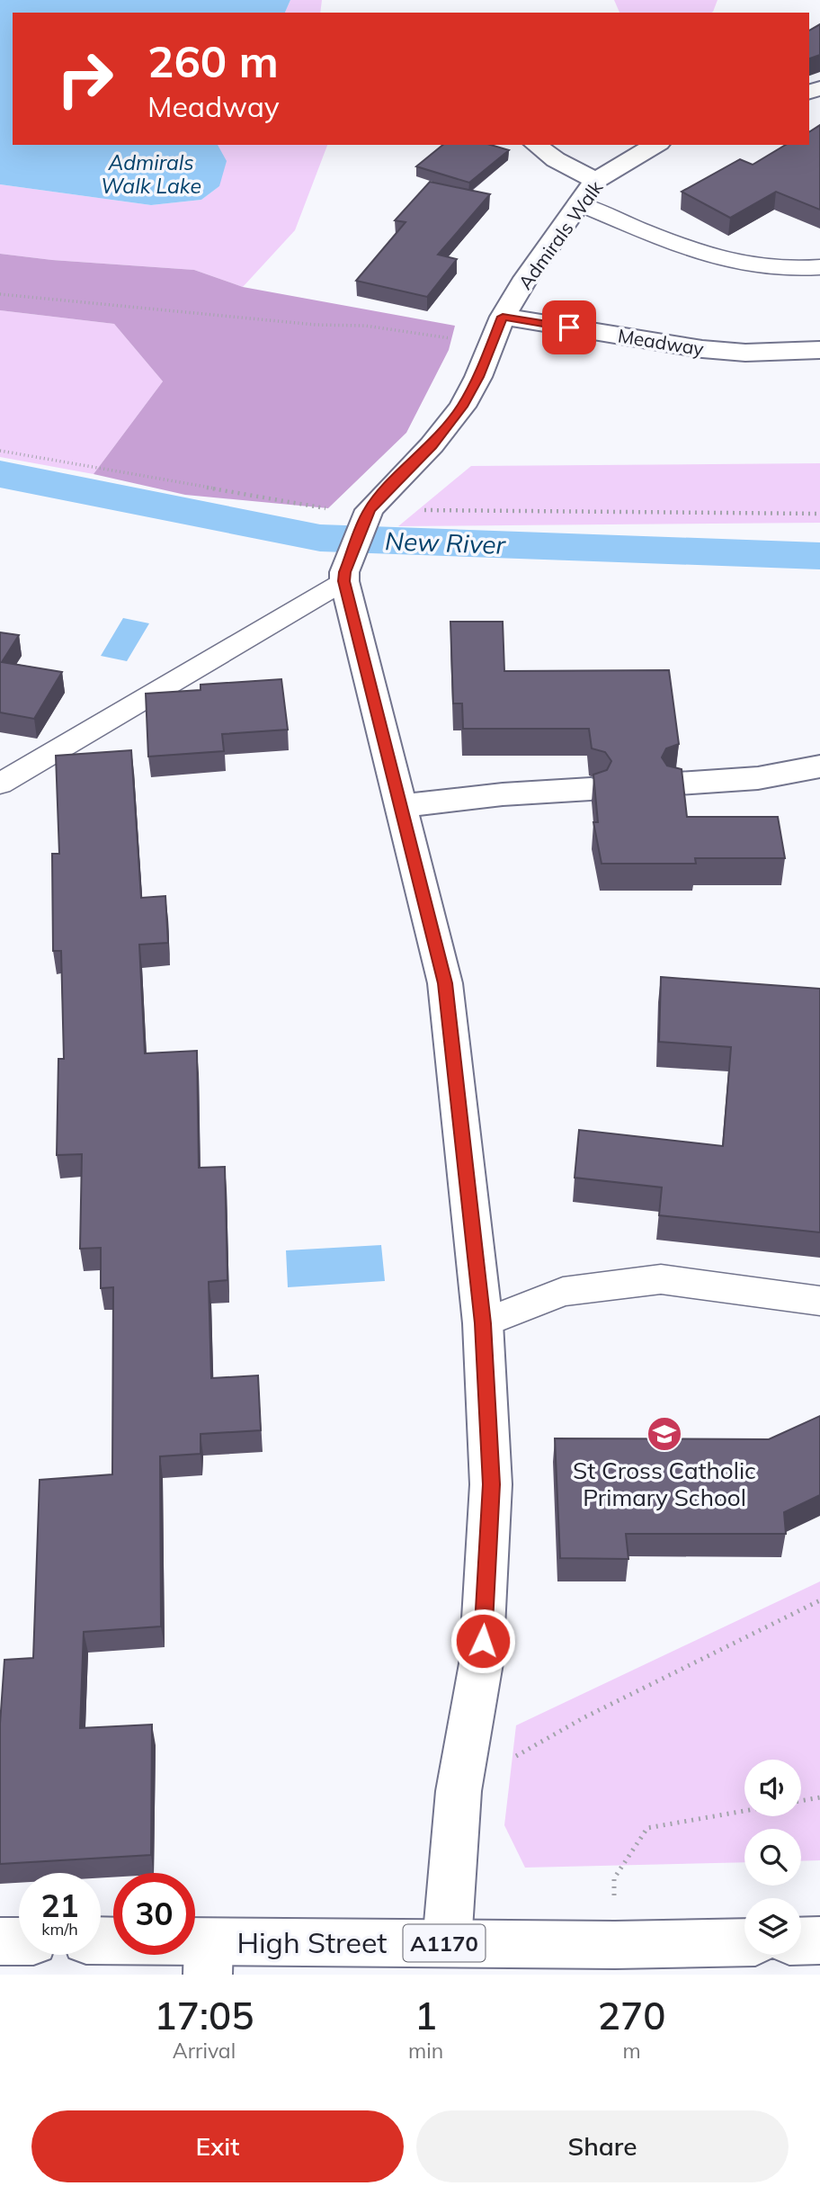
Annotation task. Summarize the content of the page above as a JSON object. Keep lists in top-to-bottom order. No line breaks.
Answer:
{"streets":{"street":["Admirals Walk","Meadway","High Street","A1170"]},"crossings":[["Admirals Walk","Meadway"]],"water":["Admirals Walk Lake","New River"],"places":{"school or university":["St Cross Catholic Primary School"]},"page":{"turn":["260 m","Meadway"],"speed":"21 km/h","limit":"30","eta":["17:05","Arrival","1","min","270","m"],"buttons":["Exit","Share"]}}
